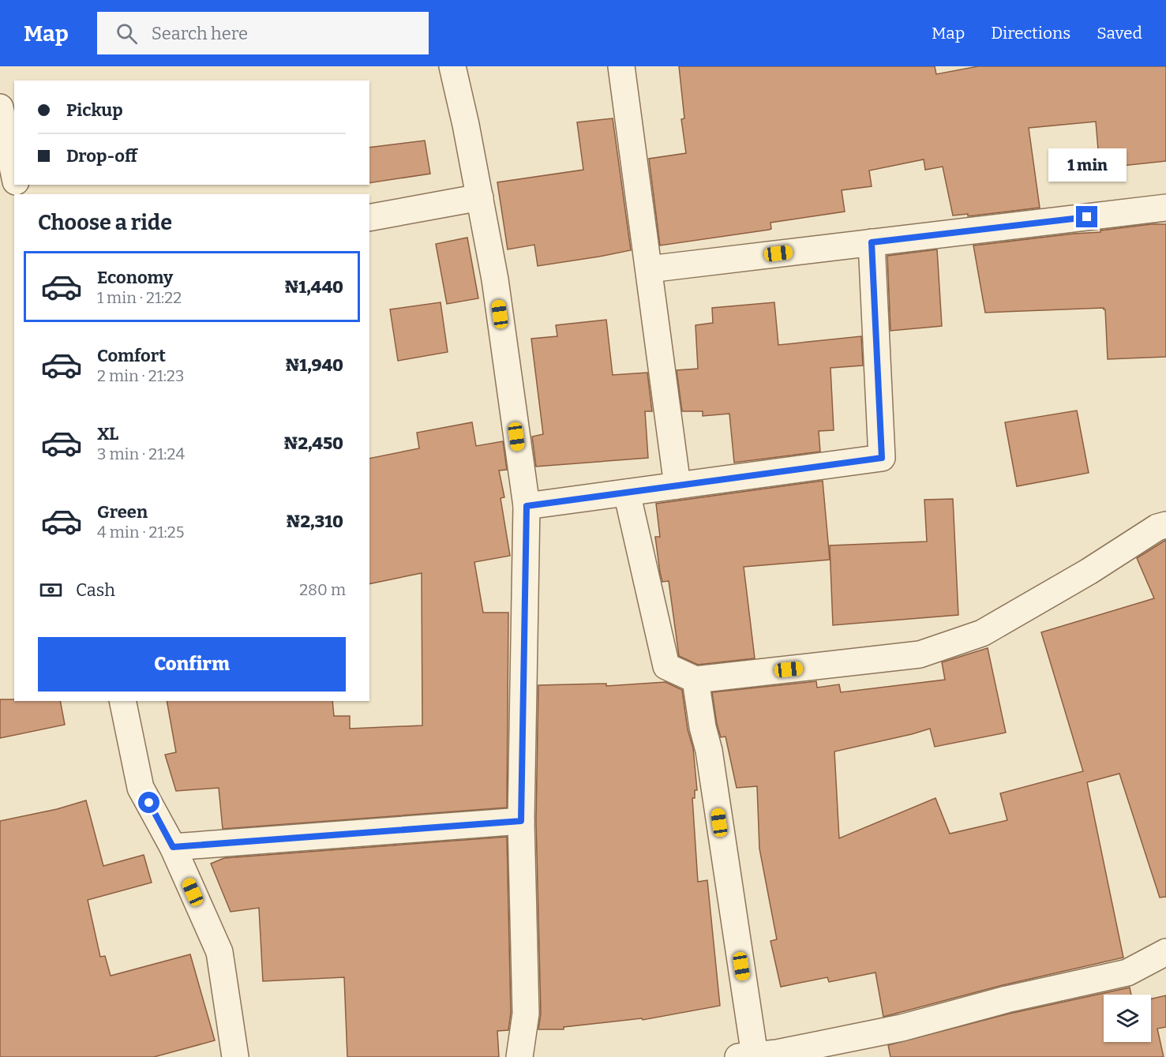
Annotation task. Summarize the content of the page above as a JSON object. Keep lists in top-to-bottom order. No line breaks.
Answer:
{"page":{"header":"Map","search":"Search here","nav":["Map","Directions","Saved"],"banner":["Pickup","Drop-off"],"bubble":"1 min","heading":"Choose a ride","list":[{"name":"Economy","note":"1 min · 21:22","value":"₦1,440"},{"name":"Comfort","note":"2 min · 21:23","value":"₦1,940"},{"name":"XL","note":"3 min · 21:24","value":"₦2,450"},{"name":"Green","note":"4 min · 21:25","value":"₦2,310"}],"pay":["Cash","280 m"],"buttons":"Confirm"}}
